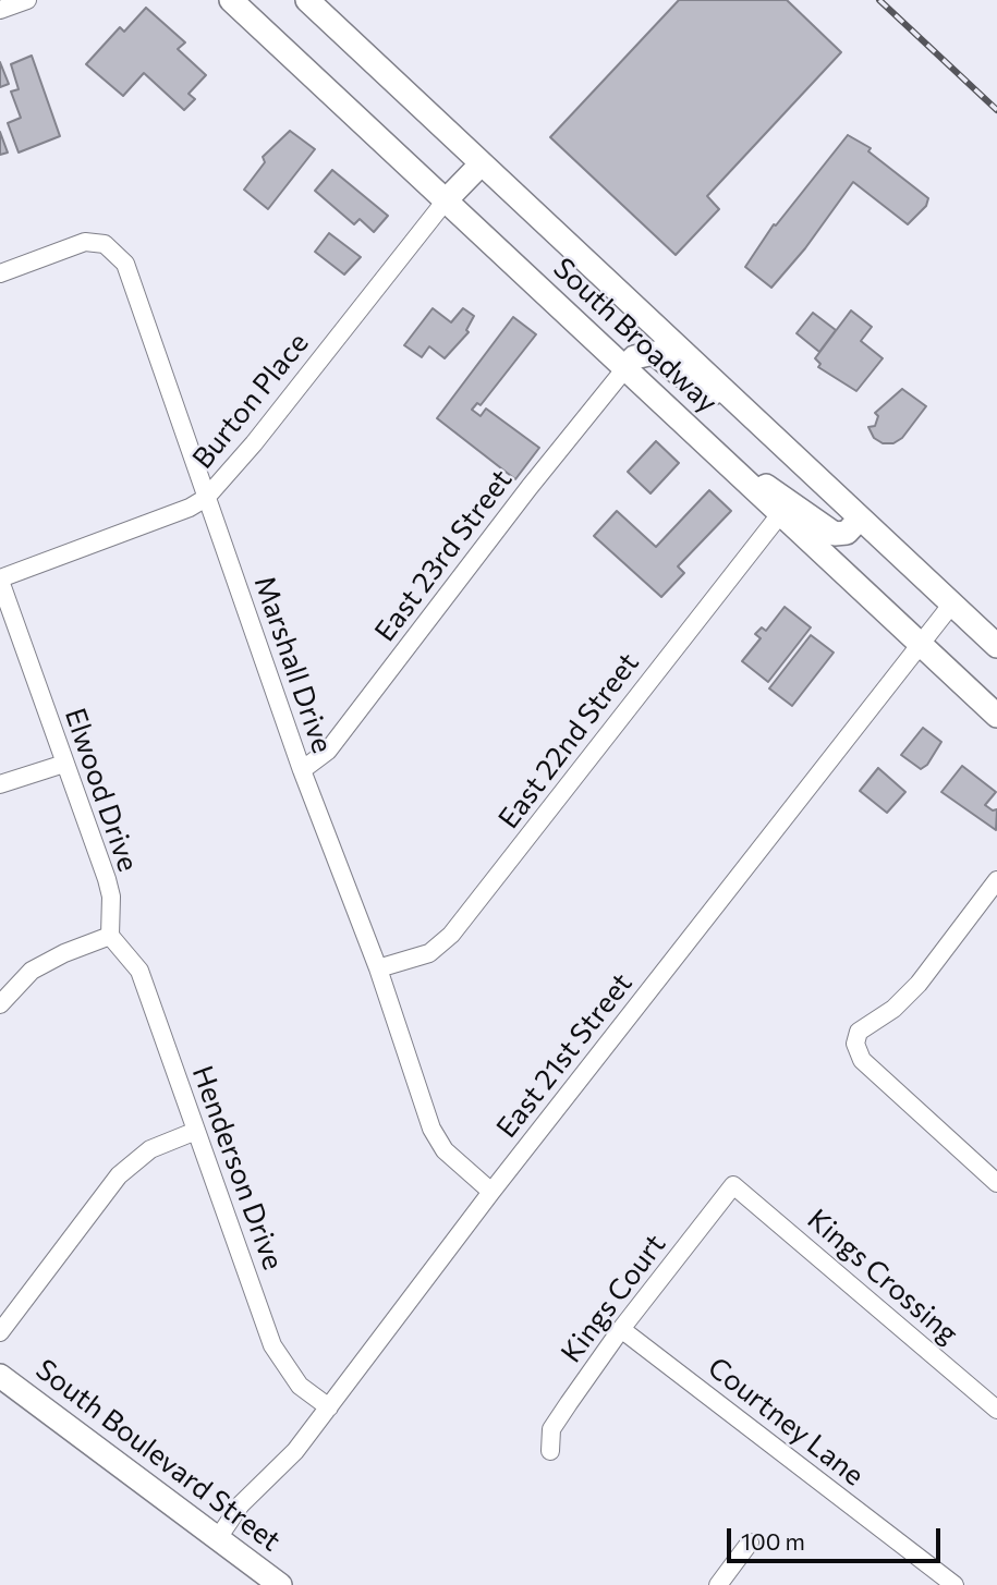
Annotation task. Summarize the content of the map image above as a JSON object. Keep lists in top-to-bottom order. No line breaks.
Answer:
{"streets":{"main road":["South Broadway","South Boulevard Street"],"street":["Burton Place","East 23rd Street","Marshall Drive","East 22nd Street","Elwood Drive","East 21st Street","Henderson Drive","Kings Crossing","Kings Court","Courtney Lane"]},"crossings":[["South Broadway","Burton Place"],["South Broadway","East 23rd Street"],["South Broadway","East 22nd Street"],["South Broadway","East 21st Street"],["Burton Place","Marshall Drive"],["Burton Place","Elwood Drive"],["East 23rd Street","Marshall Drive"],["Marshall Drive","East 22nd Street"],["Marshall Drive","East 21st Street"],["Elwood Drive","Henderson Drive"],["East 21st Street","Henderson Drive"],["East 21st Street","South Boulevard Street"],["Kings Crossing","Kings Court"],["Kings Court","Courtney Lane"]],"scale_bar":"100 m"}
